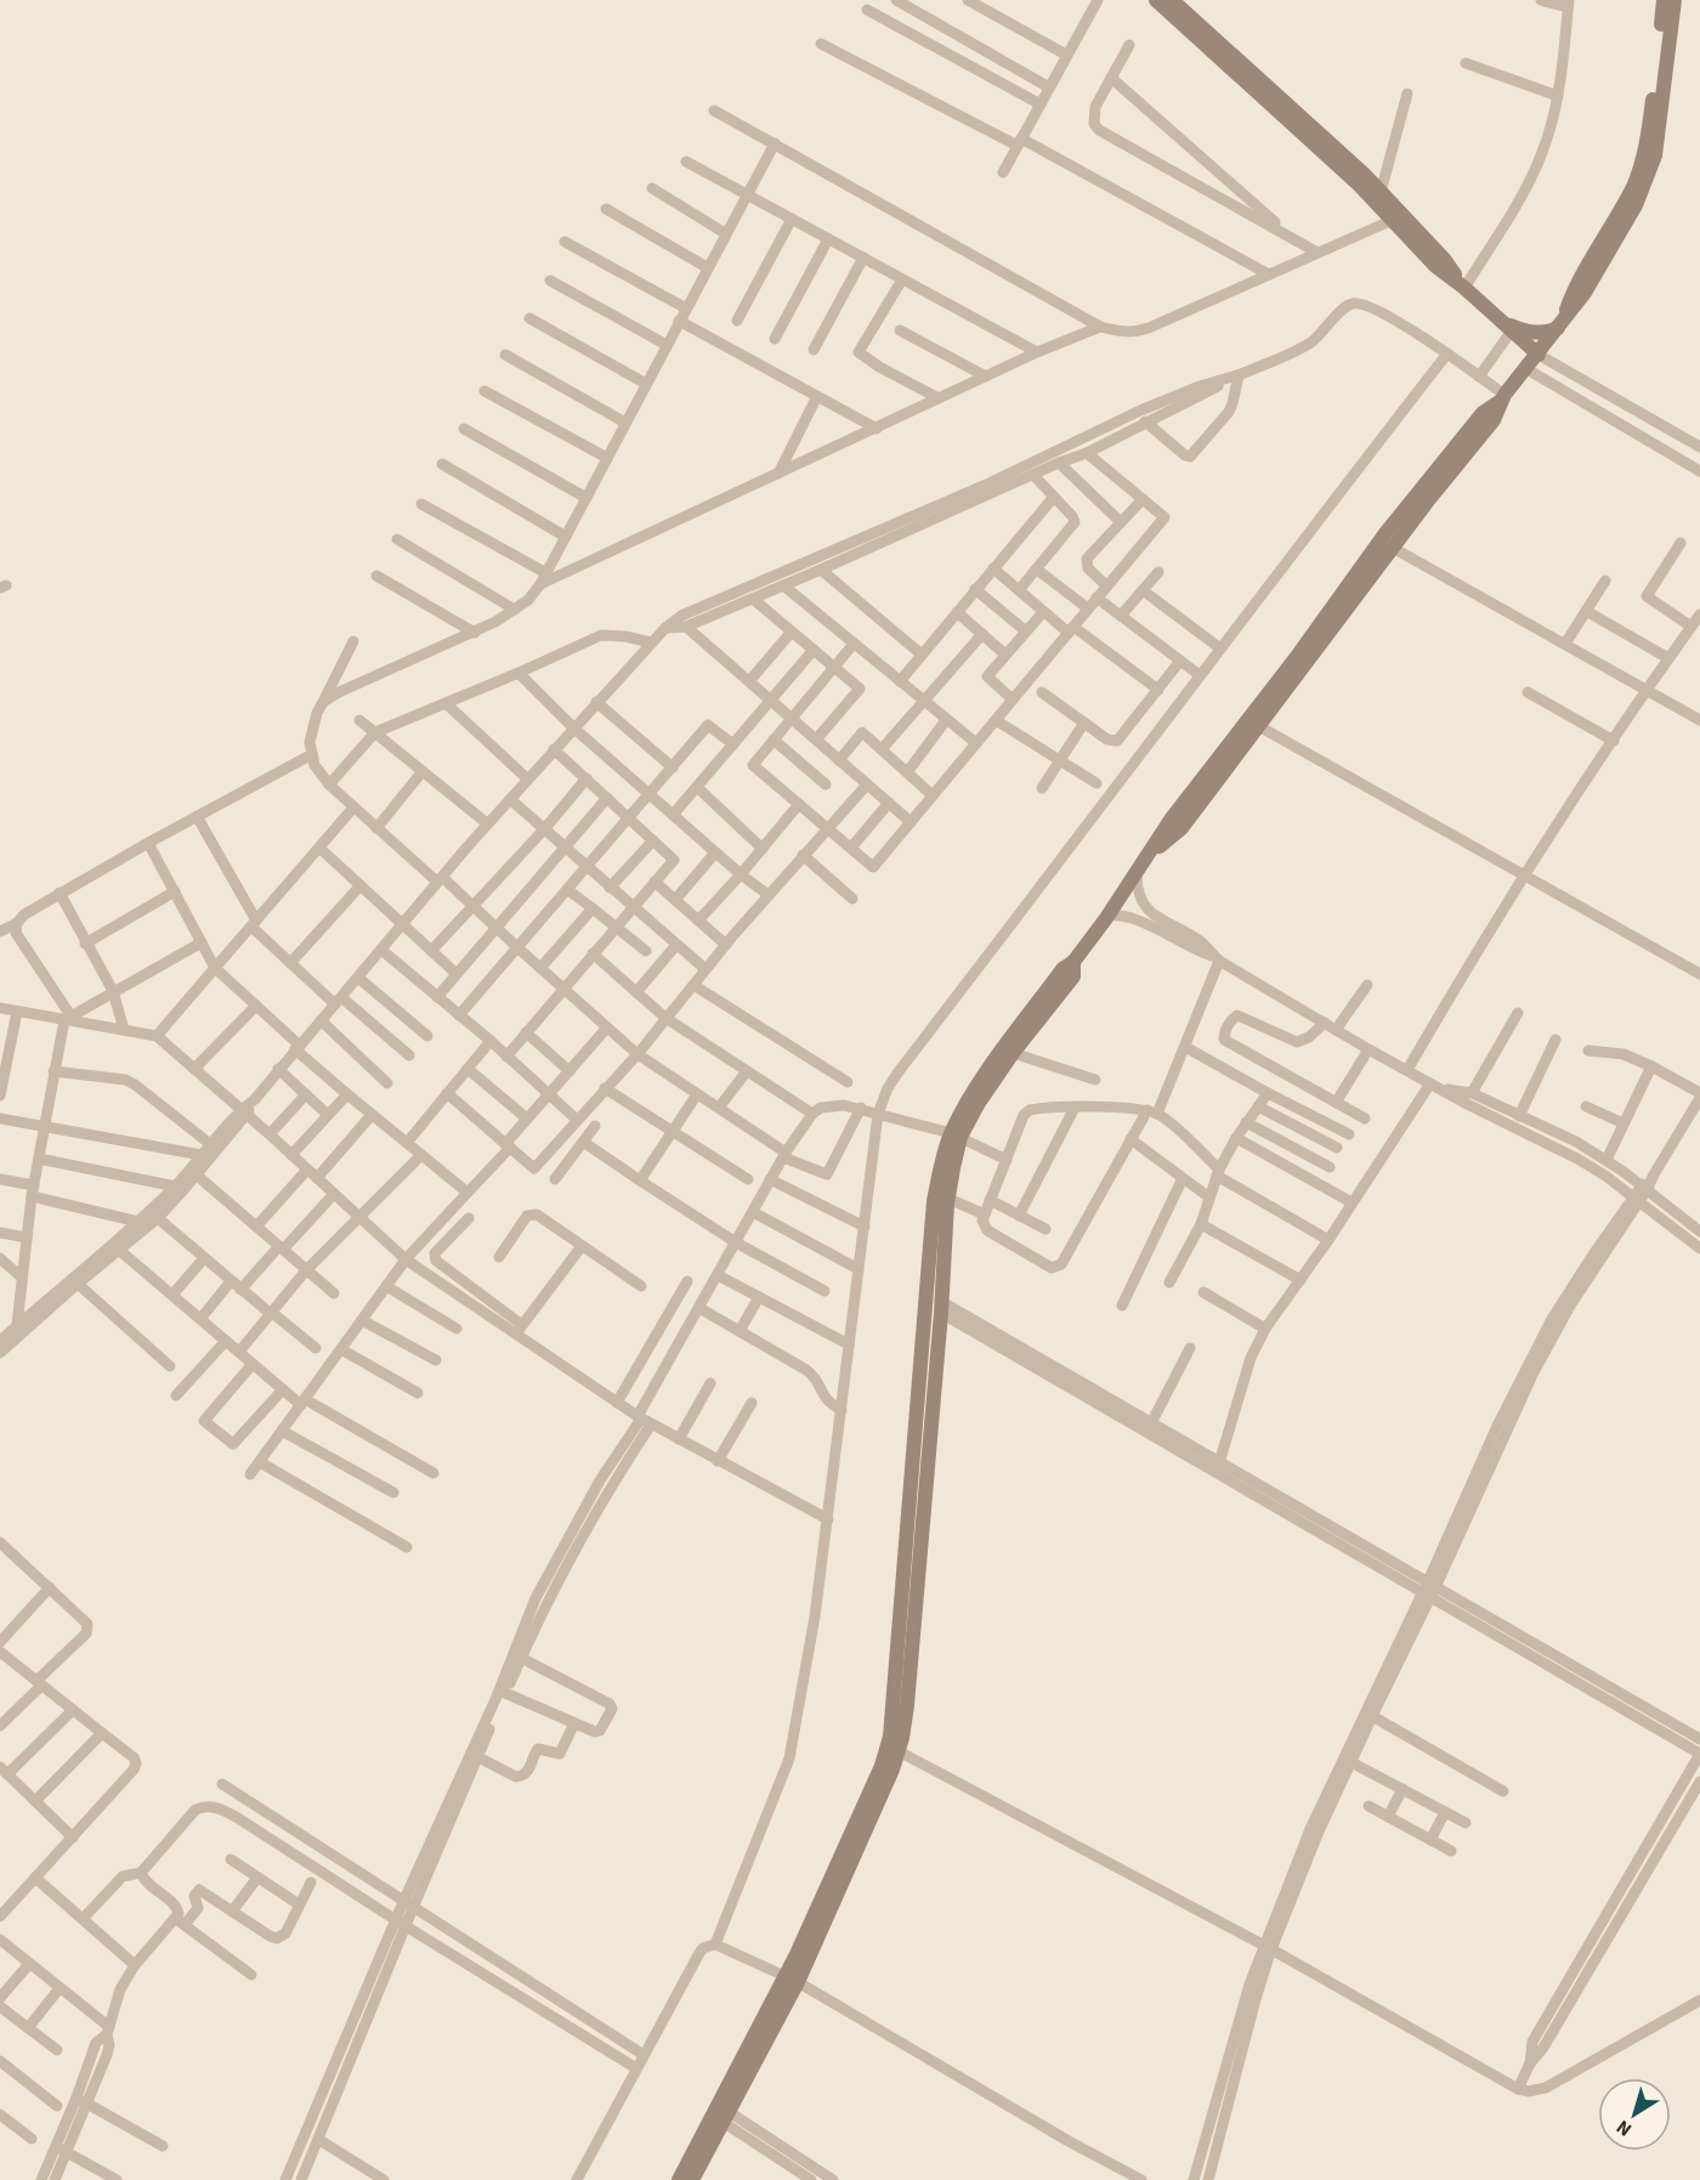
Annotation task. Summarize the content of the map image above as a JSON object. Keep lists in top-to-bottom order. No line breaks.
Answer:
{"north":"bottom left"}
